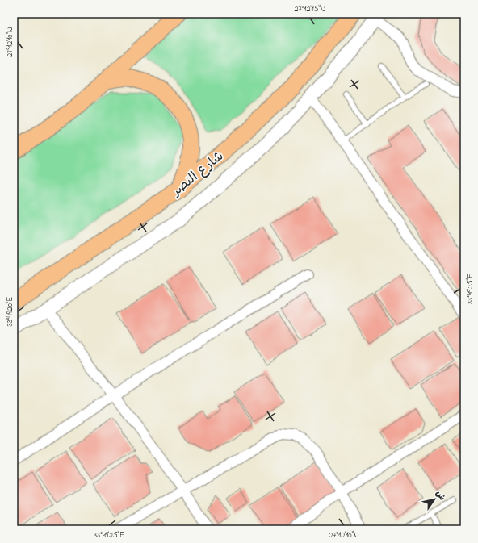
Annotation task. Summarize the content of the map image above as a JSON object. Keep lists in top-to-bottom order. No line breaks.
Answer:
{"streets":{"main road":["شارع النصر"]},"north":"top right","coordinates":["27°12'15\"N","27°12'10\"N","33°49'25\"E","33°49'20\"E"]}
